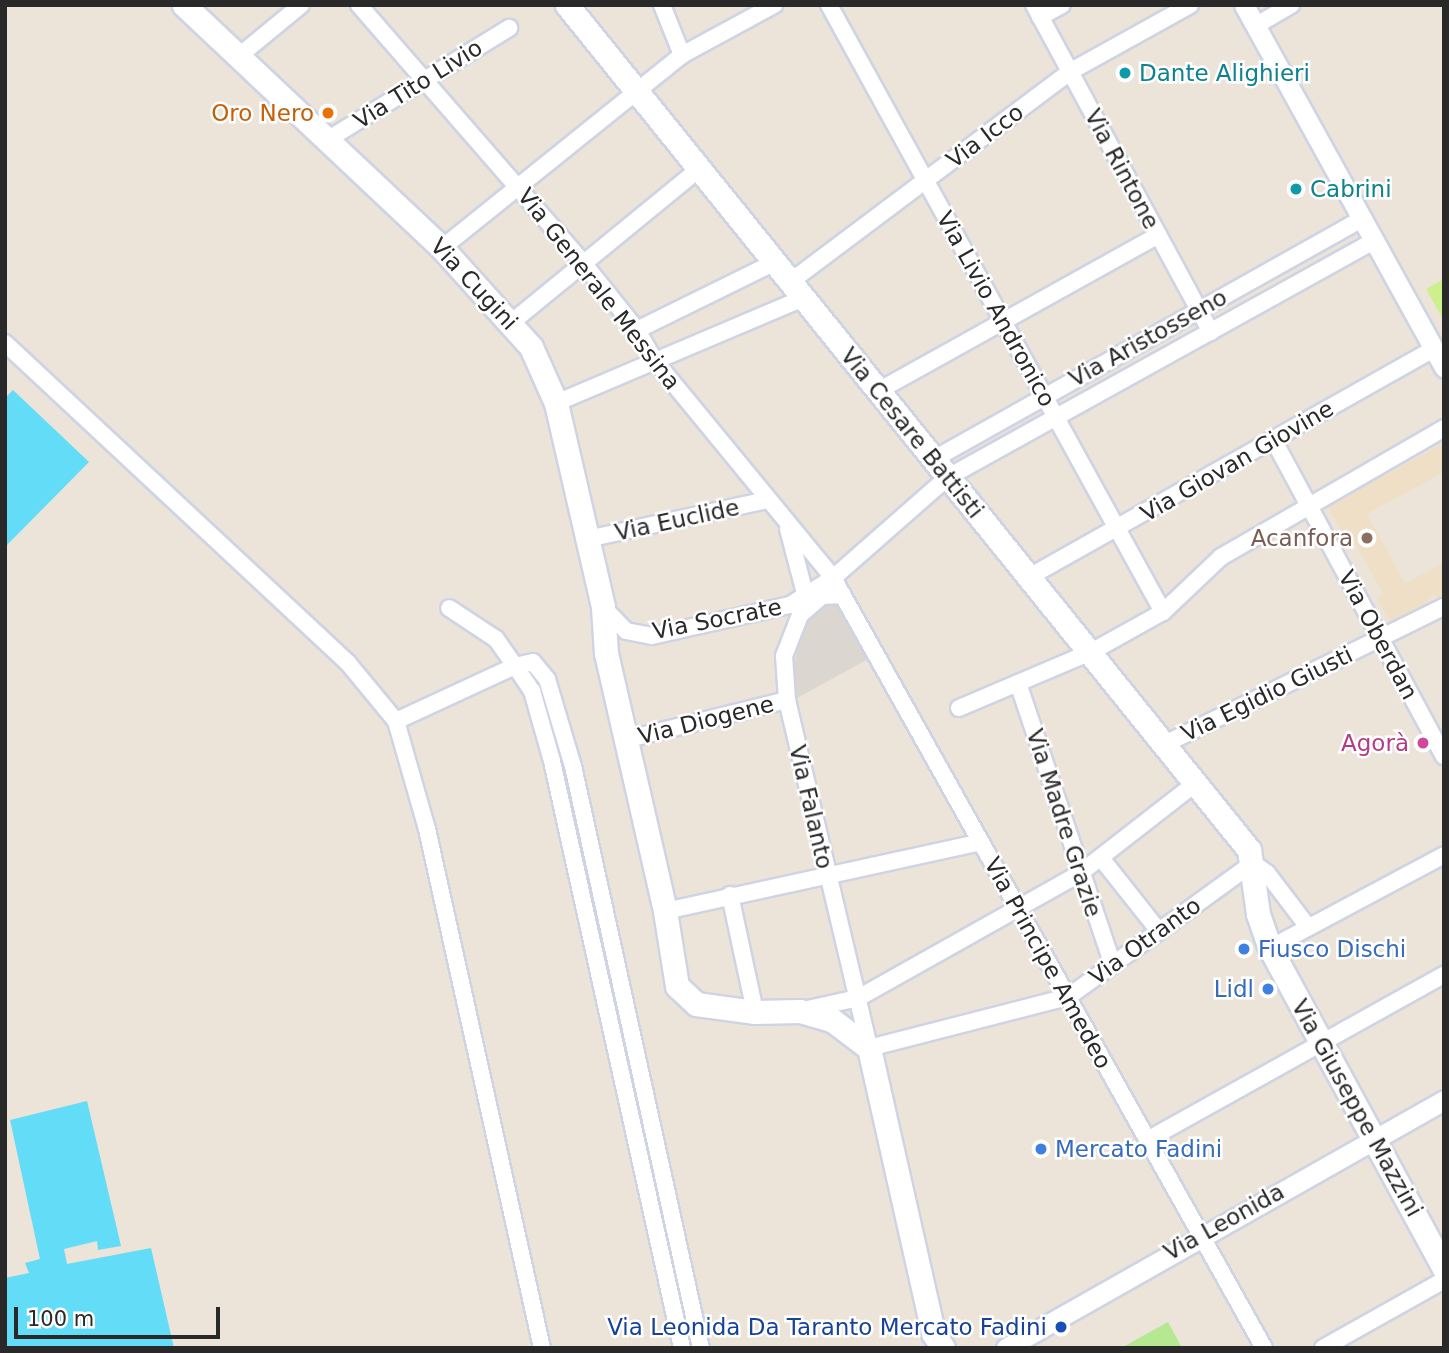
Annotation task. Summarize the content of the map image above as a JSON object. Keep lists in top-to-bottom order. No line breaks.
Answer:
{"streets":{"main road":["Via Cugini","Via Cesare Battisti","Via Falanto","Via Giuseppe Mazzini"],"street":["Via Tito Livio","Via Icco","Via Rintone","Via Generale Messina","Via Livio Andronico","Via Aristosseno","Via Giovan Giovine","Via Euclide","Via Socrate","Via Oberdan","Via Egidio Giusti","Via Diogene","Via Madre Grazie","Via Otranto","Via Principe Amedeo","Via Leonida"]},"crossings":[["Via Tito Livio","Via Cugini"],["Via Tito Livio","Via Generale Messina"],["Via Icco","Via Rintone"],["Via Icco","Via Cugini"],["Via Icco","Via Generale Messina"],["Via Icco","Via Livio Andronico"],["Via Icco","Via Cesare Battisti"],["Via Rintone","Via Aristosseno"],["Via Cugini","Via Euclide"],["Via Cugini","Via Socrate"],["Via Cugini","Via Diogene"],["Via Generale Messina","Via Euclide"],["Via Generale Messina","Via Socrate"],["Via Generale Messina","Via Principe Amedeo"],["Via Livio Andronico","Via Aristosseno"],["Via Livio Andronico","Via Giovan Giovine"],["Via Aristosseno","Via Cesare Battisti"],["Via Cesare Battisti","Via Giovan Giovine"],["Via Cesare Battisti","Via Egidio Giusti"],["Via Cesare Battisti","Via Otranto"],["Via Cesare Battisti","Via Giuseppe Mazzini"],["Via Giovan Giovine","Via Oberdan"],["Via Socrate","Via Principe Amedeo"],["Via Oberdan","Via Egidio Giusti"],["Via Diogene","Via Falanto"],["Via Falanto","Via Otranto"],["Via Falanto","Via Principe Amedeo"],["Via Madre Grazie","Via Otranto"],["Via Otranto","Via Principe Amedeo"],["Via Otranto","Via Giuseppe Mazzini"],["Via Principe Amedeo","Via Leonida"],["Via Giuseppe Mazzini","Via Leonida"]],"places":["Dante Alighieri","Oro Nero","Cabrini","Acanfora","Agorà","Fiusco Dischi","Lidl","Mercato Fadini","Via Leonida Da Taranto Mercato Fadini"],"scale_bar":"100 m"}
